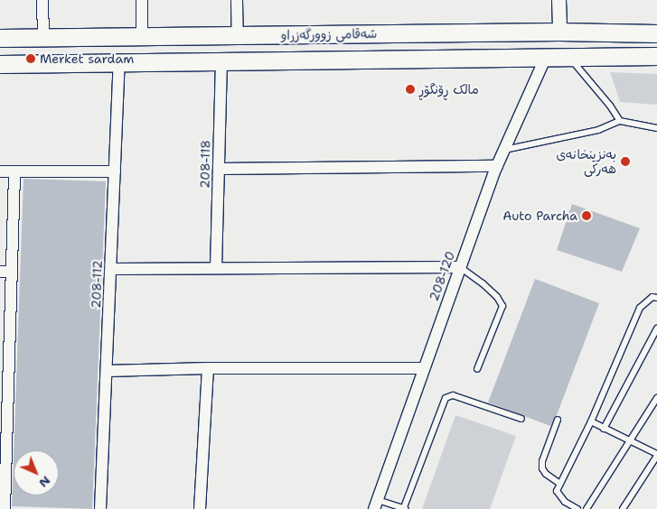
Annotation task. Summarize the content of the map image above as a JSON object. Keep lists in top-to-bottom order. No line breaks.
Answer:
{"streets":{"main road":["شەقامی زوورگەزراو"],"street":["208-118","208-120","208-112"]},"crossings":[["شەقامی زوورگەزراو","208-118"],["شەقامی زوورگەزراو","208-120"],["شەقامی زوورگەزراو","208-112"]],"places":["Merket sardam","مالک ڕۆنگۆڕ","بەنزینخانەی هەرکی","Auto Parcha"],"north":"bottom right"}
